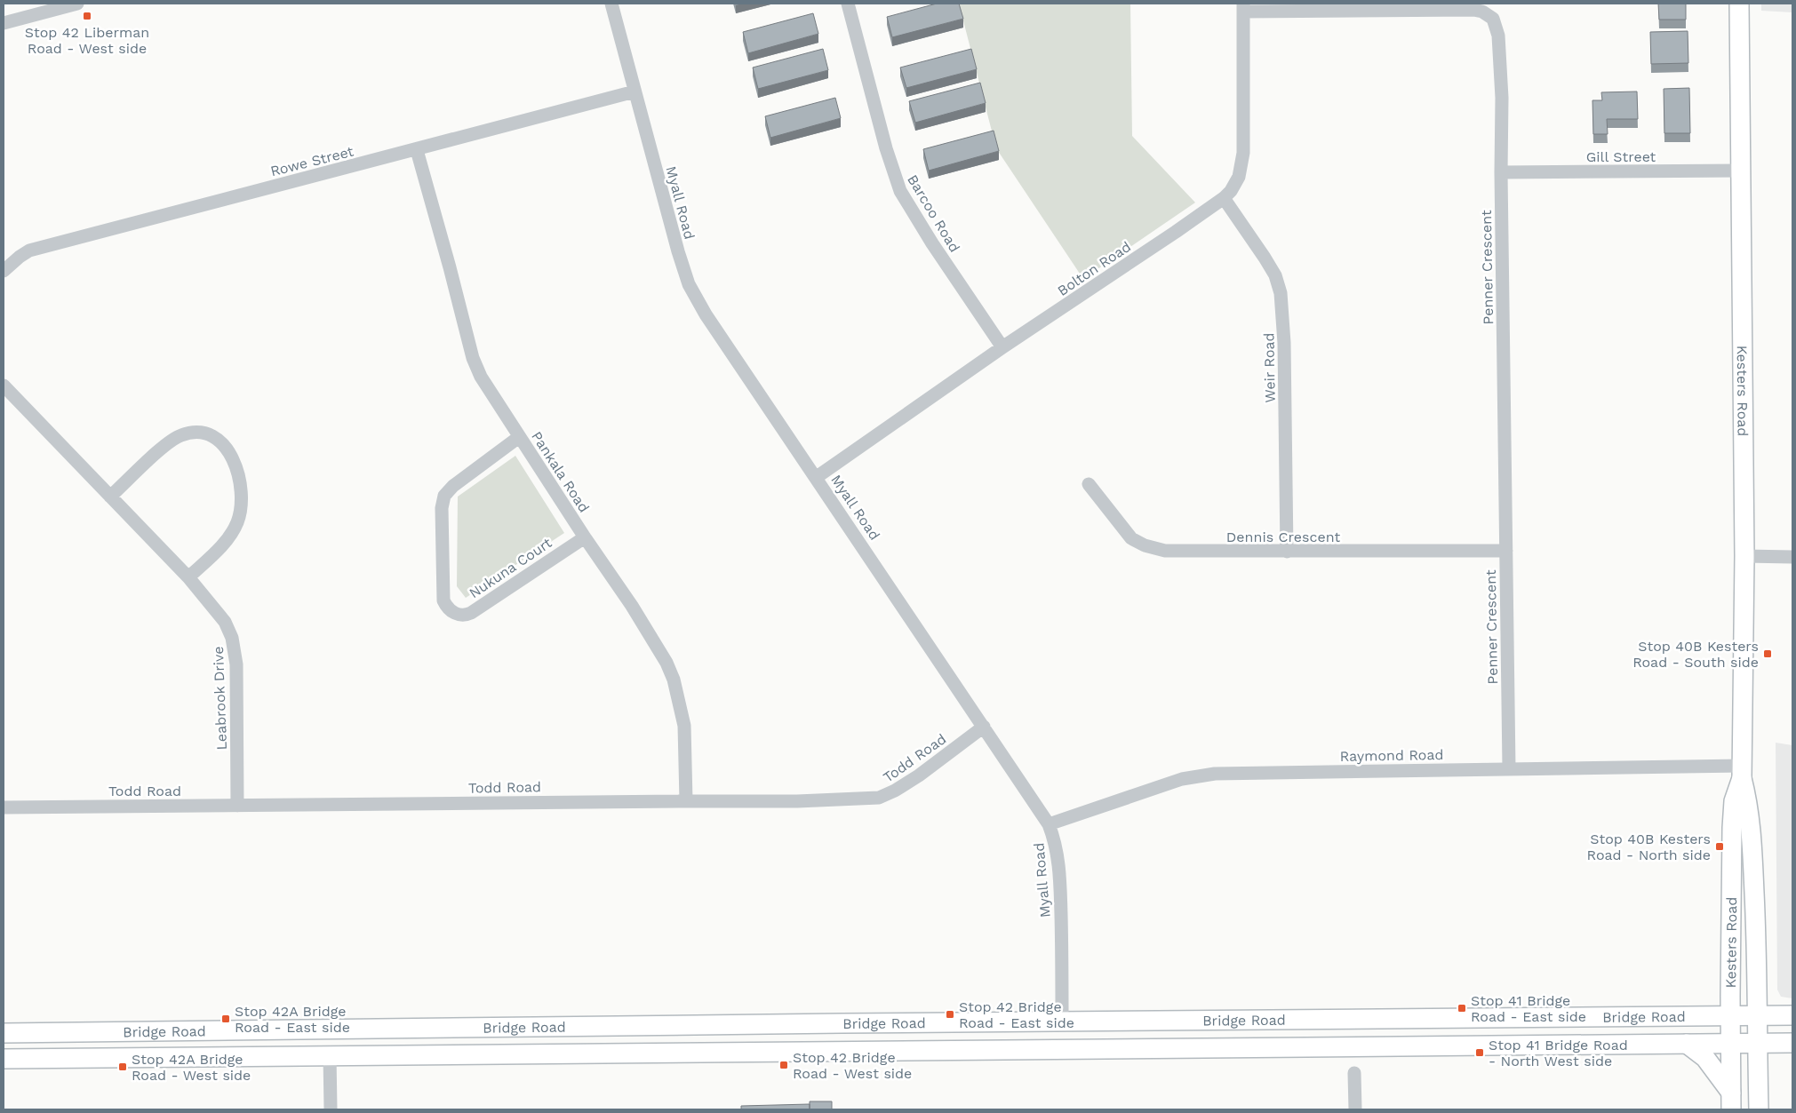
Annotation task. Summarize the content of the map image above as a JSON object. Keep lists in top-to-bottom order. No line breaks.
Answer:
{"streets":{"main road":["Kesters Road","Bridge Road"],"street":["Gill Street","Rowe Street","Myall Road","Barcoo Road","Penner Crescent","Bolton Road","Weir Road","Pankala Road","Dennis Crescent","Nukuna Court","Leabrook Drive","Raymond Road","Todd Road"]},"crossings":[["Gill Street","Penner Crescent"],["Gill Street","Kesters Road"],["Rowe Street","Myall Road"],["Rowe Street","Pankala Road"],["Myall Road","Bolton Road"],["Myall Road","Raymond Road"],["Myall Road","Todd Road"],["Myall Road","Bridge Road"],["Barcoo Road","Bolton Road"],["Penner Crescent","Bolton Road"],["Penner Crescent","Dennis Crescent"],["Penner Crescent","Raymond Road"],["Bolton Road","Weir Road"],["Weir Road","Dennis Crescent"],["Kesters Road","Raymond Road"],["Kesters Road","Bridge Road"],["Pankala Road","Nukuna Court"],["Pankala Road","Todd Road"],["Leabrook Drive","Todd Road"]],"places":{"transit":["Stop 42 Liberman Road - West side","Stop 40B Kesters Road - South side","Stop 40B Kesters Road - North side","Stop 41 Bridge Road - East side","Stop 42 Bridge Road - East side","Stop 42A Bridge Road - East side","Stop 41 Bridge Road - North West side","Stop 42 Bridge Road - West side","Stop 42A Bridge Road - West side"]}}
